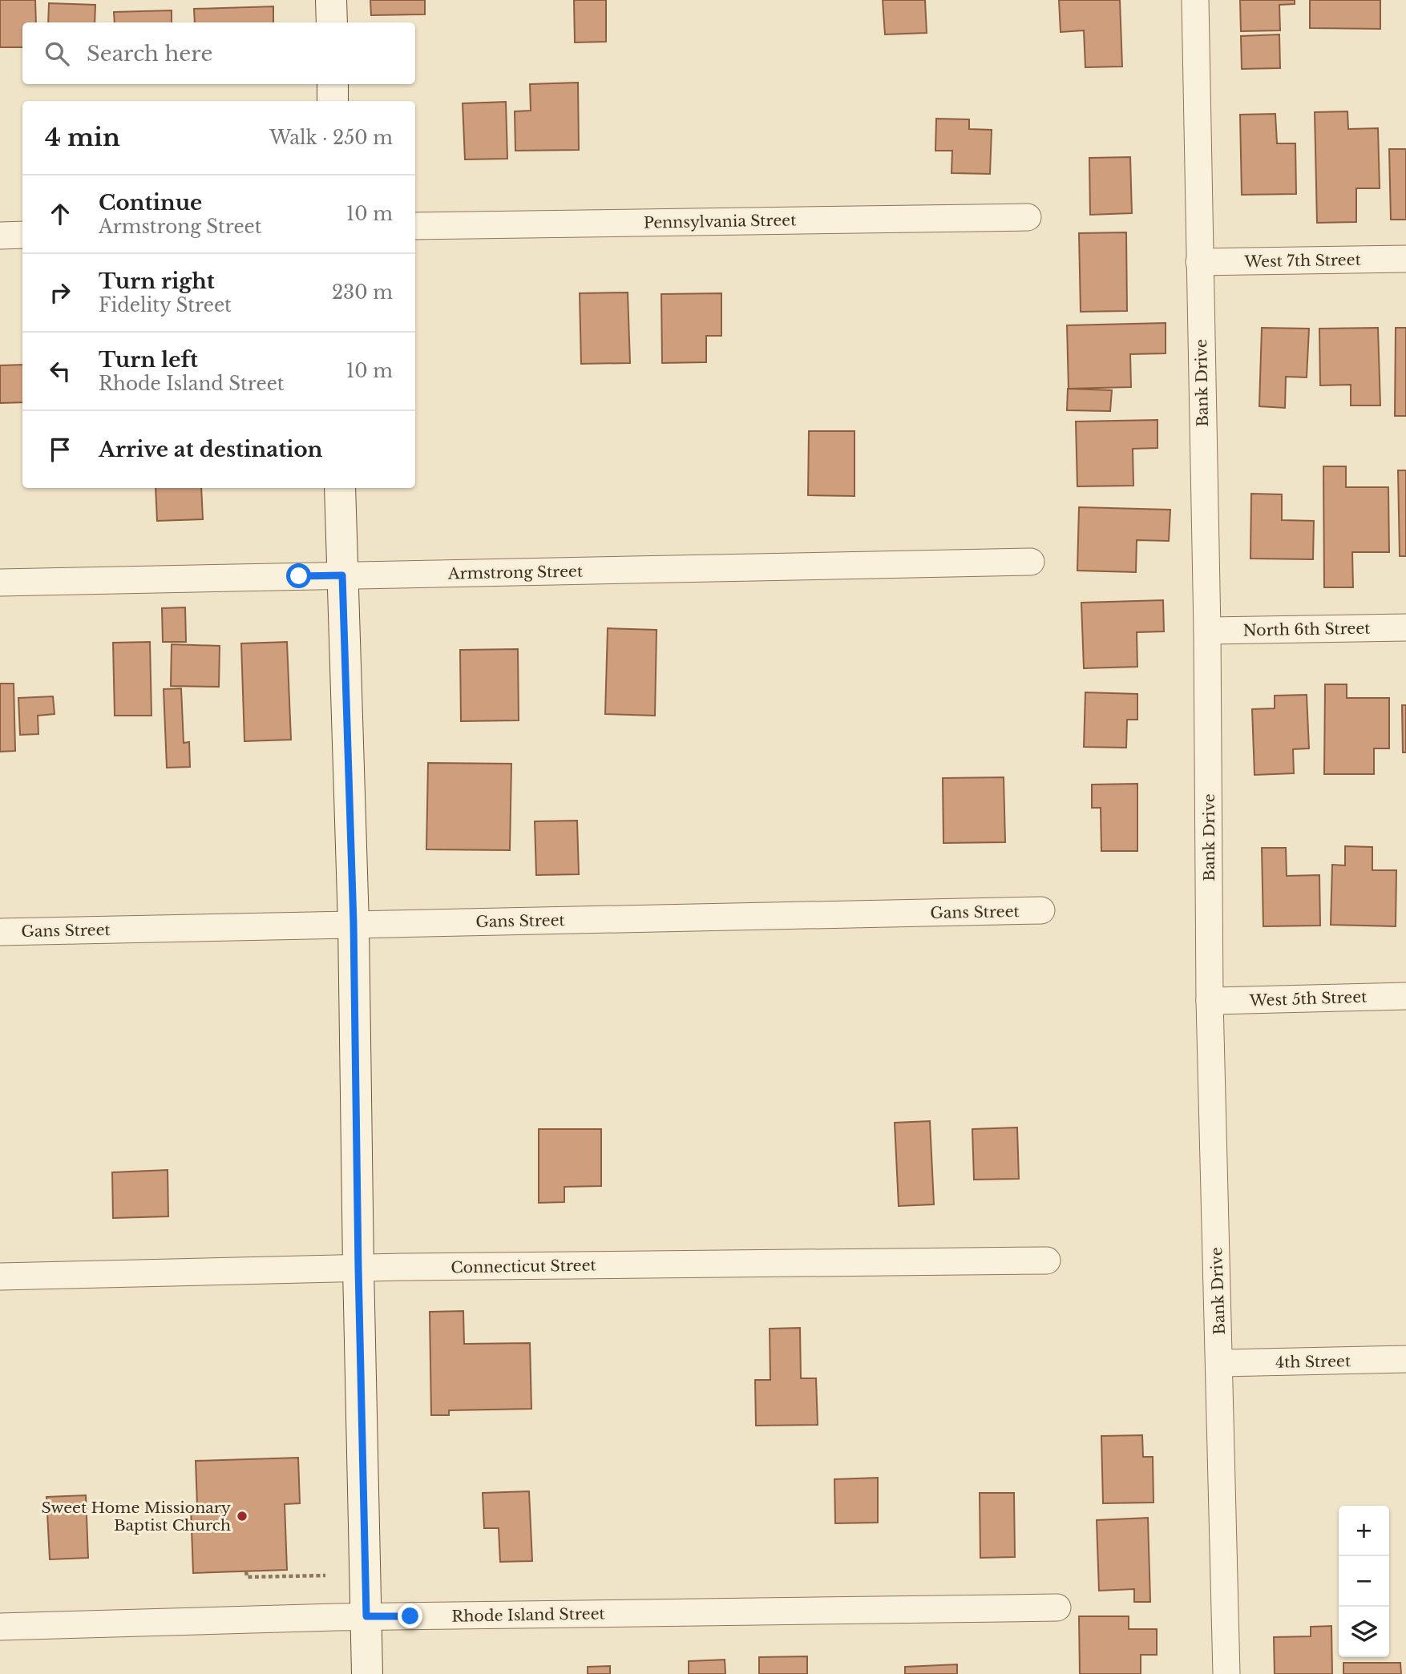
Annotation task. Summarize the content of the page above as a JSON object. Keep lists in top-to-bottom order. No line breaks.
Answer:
{"streets":{"street":["Pennsylvania Street","West 7th Street","Bank Drive","Armstrong Street","North 6th Street","Gans Street","West 5th Street","Connecticut Street","4th Street","Rhode Island Street"]},"crossings":[["West 7th Street","Bank Drive"],["Bank Drive","North 6th Street"],["Bank Drive","West 5th Street"],["Bank Drive","4th Street"]],"places":["Sweet Home Missionary Baptist Church"],"page":{"search":"Search here","heading":["4 min","Walk · 250 m"],"list":[["Continue","Armstrong Street","10 m"],["Turn right","Fidelity Street","230 m"],["Turn left","Rhode Island Street","10 m"],"Arrive at destination"],"map_buttons":["+","−"]}}
